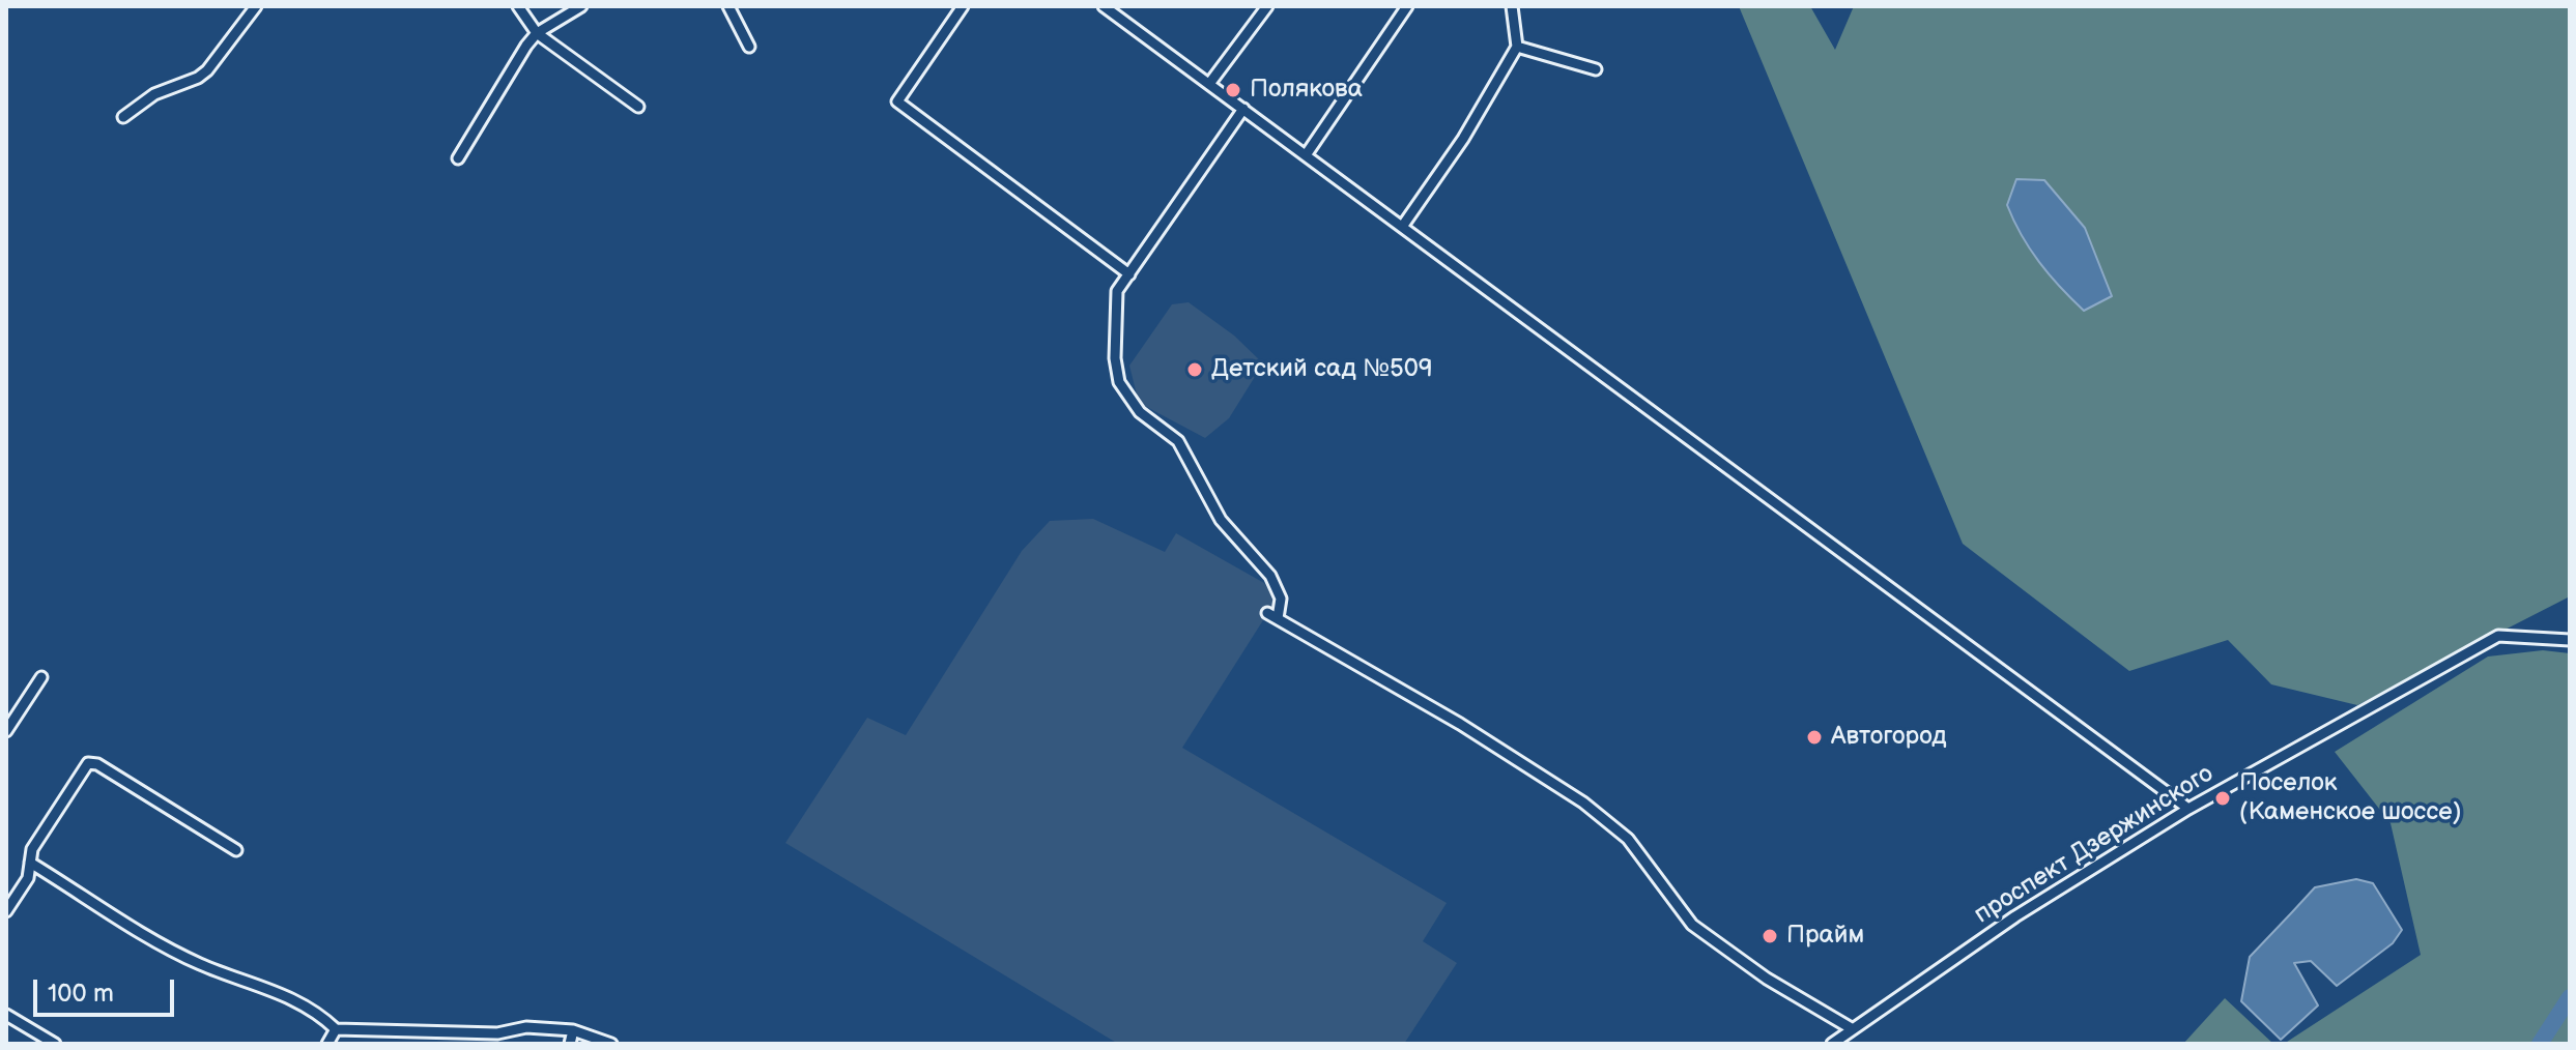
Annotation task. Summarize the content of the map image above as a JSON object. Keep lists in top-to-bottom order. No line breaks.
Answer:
{"streets":{"street":["проспект Дзержинского"]},"places":["Полякова","Детский сад №509","Автогород","Поселок (Каменское шоссе)","Прайм"],"scale_bar":"100 m"}
